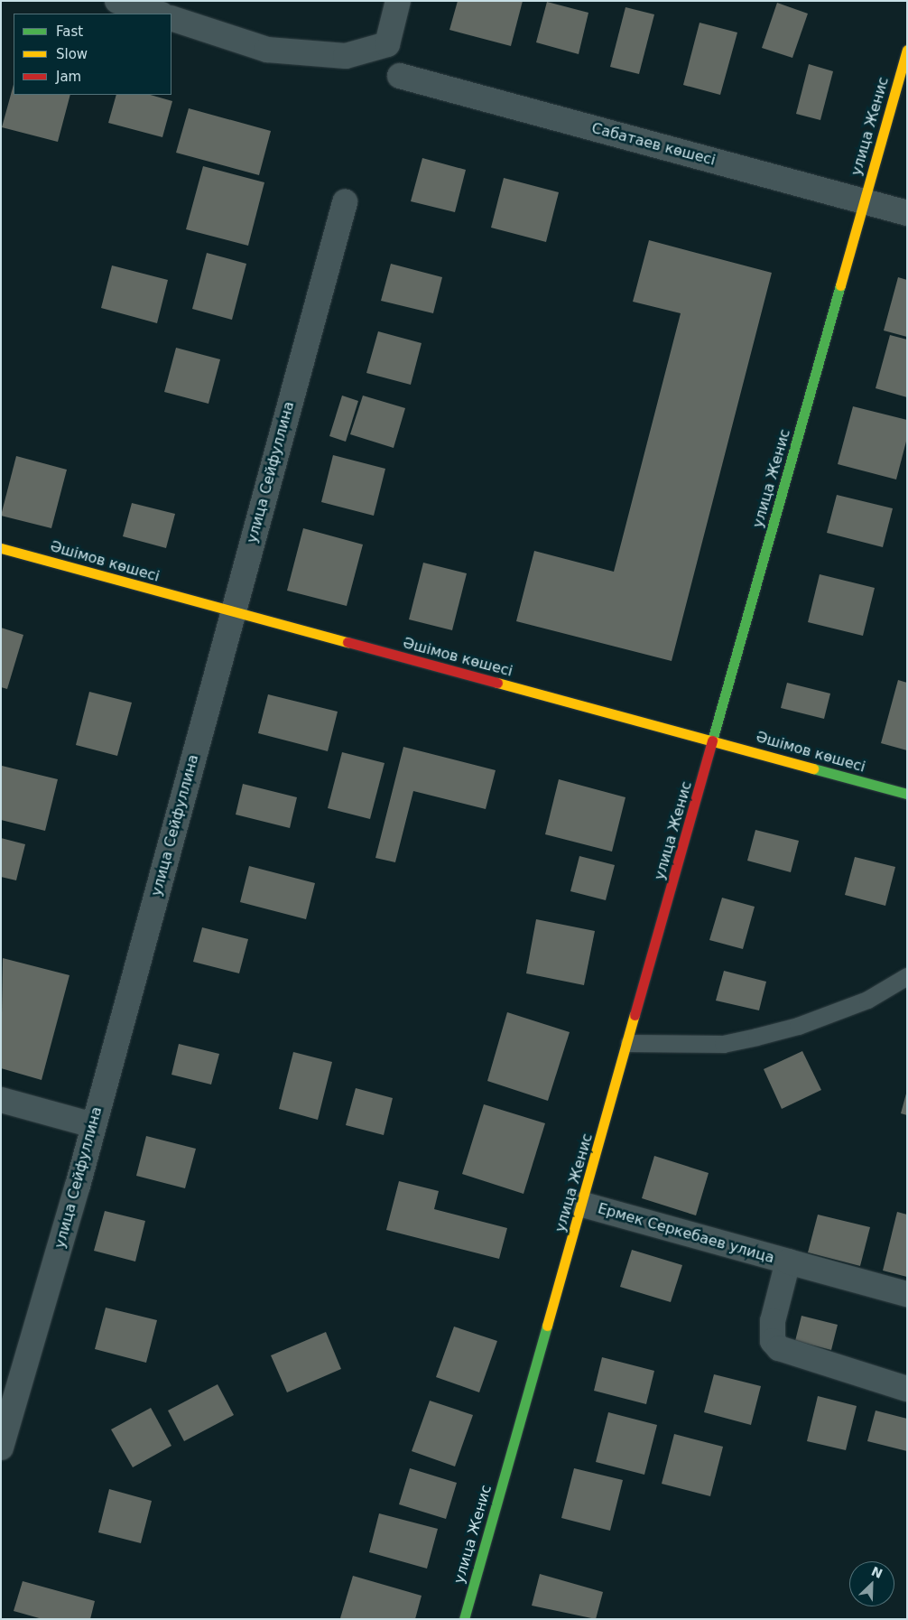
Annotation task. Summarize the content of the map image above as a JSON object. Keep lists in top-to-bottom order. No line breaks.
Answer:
{"streets":{"street":["улица Женис","Сабатаев көшесі","улица Сейфуллина","Әшімов көшесі","Ермек Серкебаев улица"]},"crossings":[["улица Женис","Сабатаев көшесі"],["улица Женис","Әшімов көшесі"],["улица Женис","Ермек Серкебаев улица"],["улица Сейфуллина","Әшімов көшесі"]],"legend":["Fast","Slow","Jam"],"north":"top right"}
